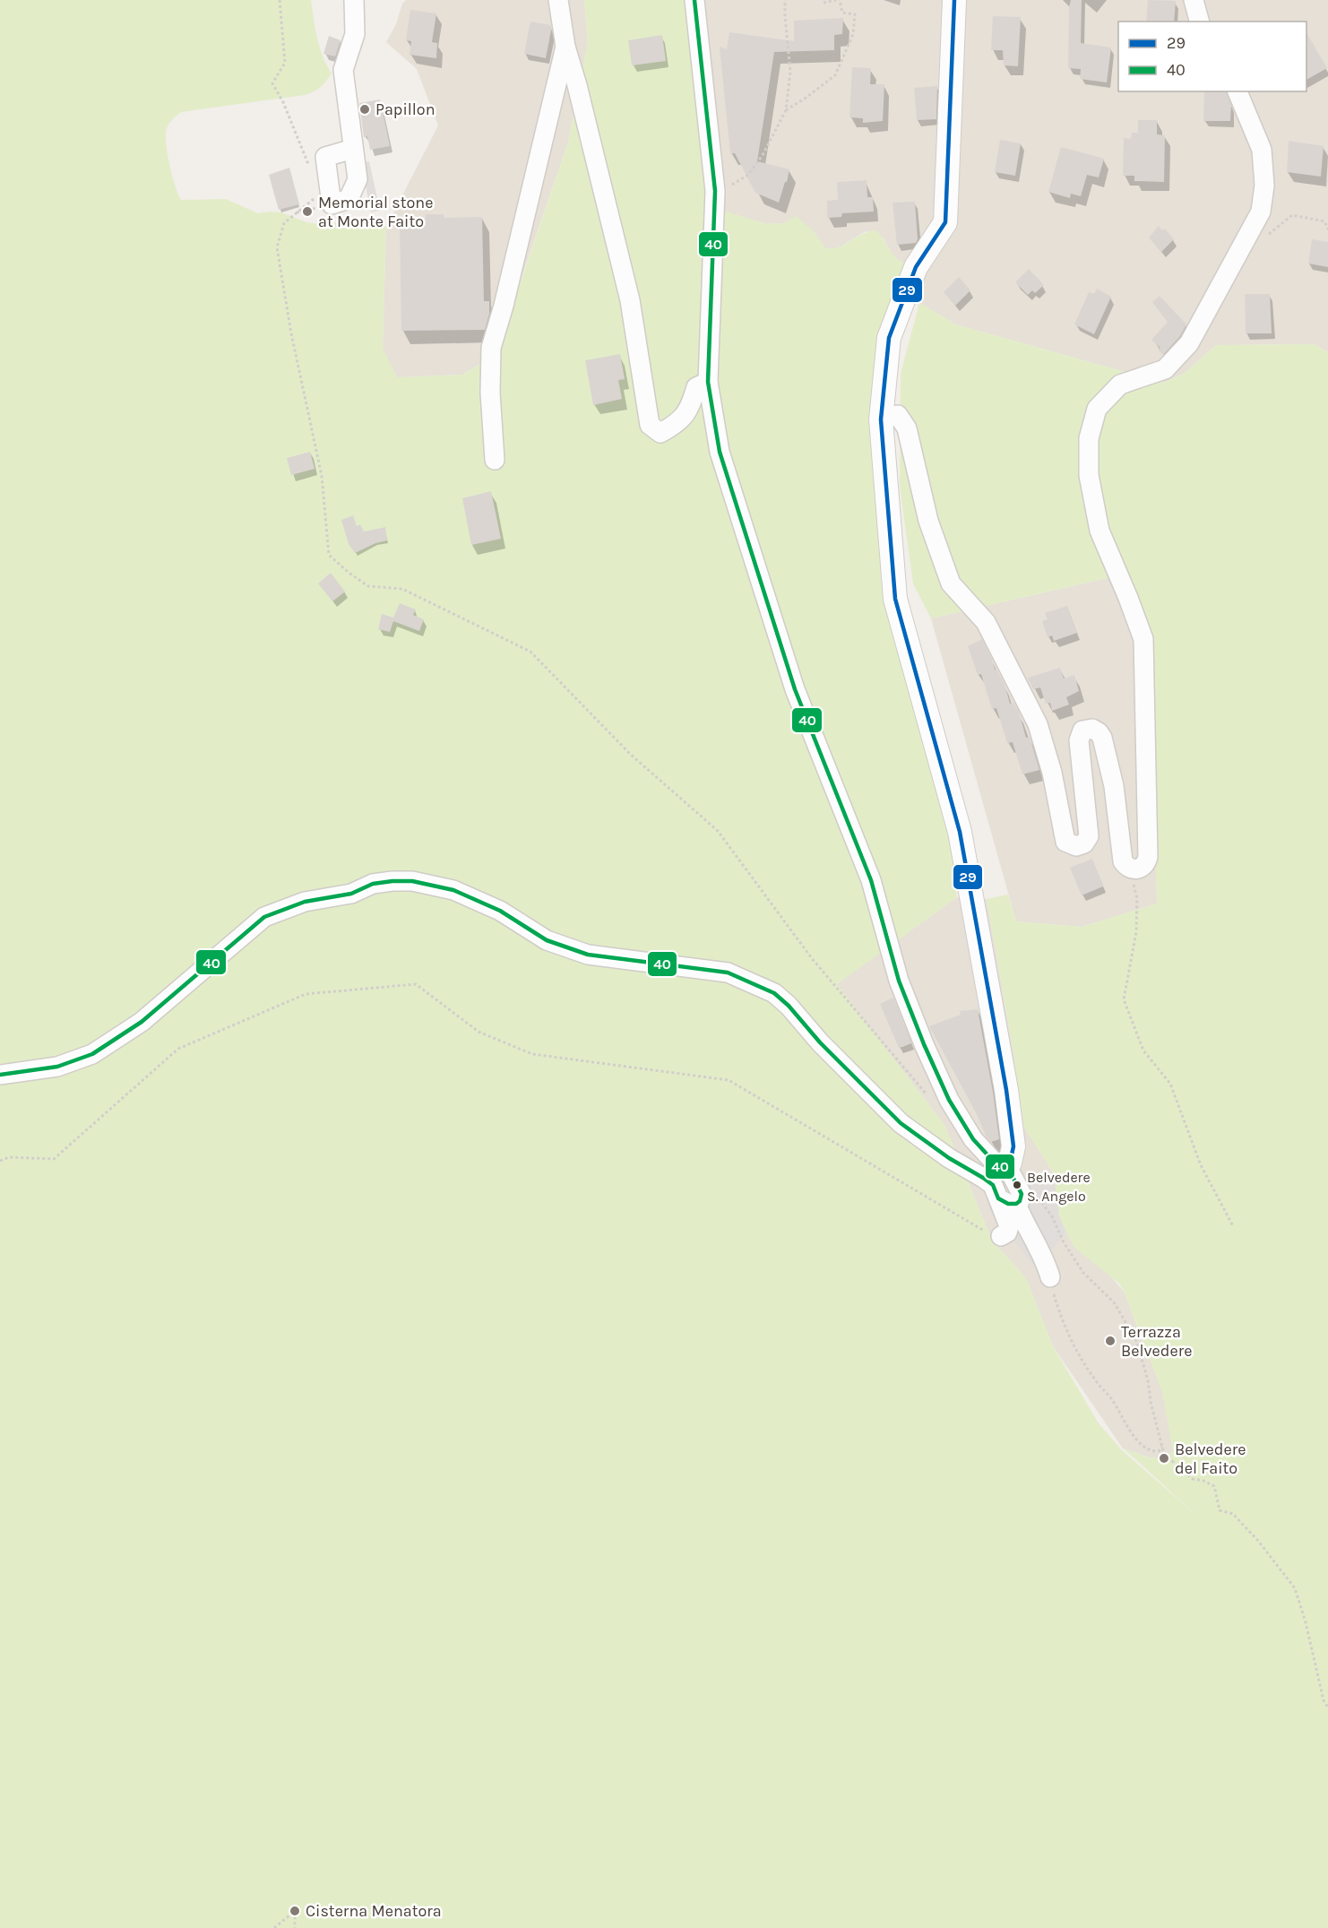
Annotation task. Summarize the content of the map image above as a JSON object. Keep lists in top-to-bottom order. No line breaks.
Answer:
{"places":["Papillon","Memorial stone at Monte Faito","Belvedere S. Angelo","Terrazza Belvedere","Belvedere del Faito","Cisterna Menatora"],"lines":["transit line 29","transit line 40"],"legend":["29","40"]}
